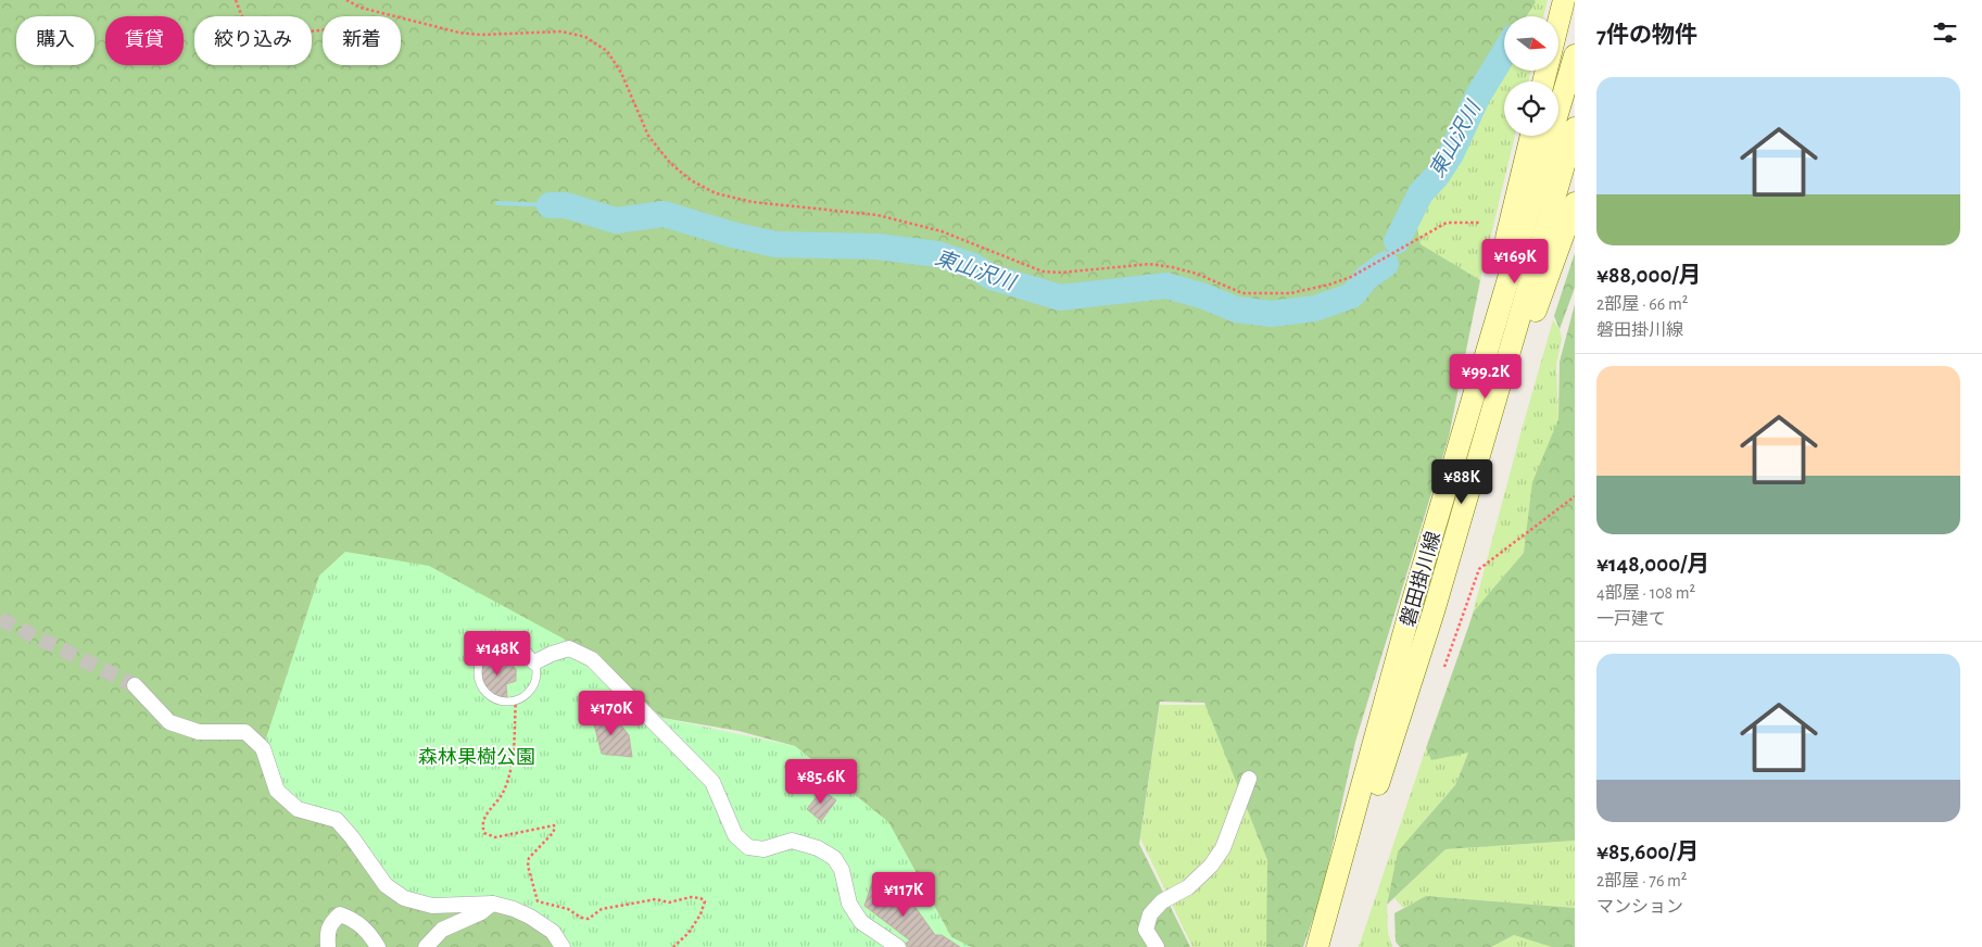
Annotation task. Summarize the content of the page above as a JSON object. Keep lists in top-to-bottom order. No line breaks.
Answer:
{"streets":{"main road":["磐田掛川線"]},"water":["東山沢川"],"parks":["森林果樹公園"],"north":"right","page":{"heading":"7件の物件","chip":["購入","賃貸","絞り込み","新着"],"list":[{"name":"¥88,000/月","note":"2部屋 · 66 m² · 磐田掛川線"},{"name":"¥148,000/月","note":"4部屋 · 108 m² · 一戸建て"},{"name":"¥85,600/月","note":"2部屋 · 76 m² · マンション"}],"price":["¥169K","¥99.2K","¥88K","¥148K","¥170K","¥85.6K","¥117K"]}}
